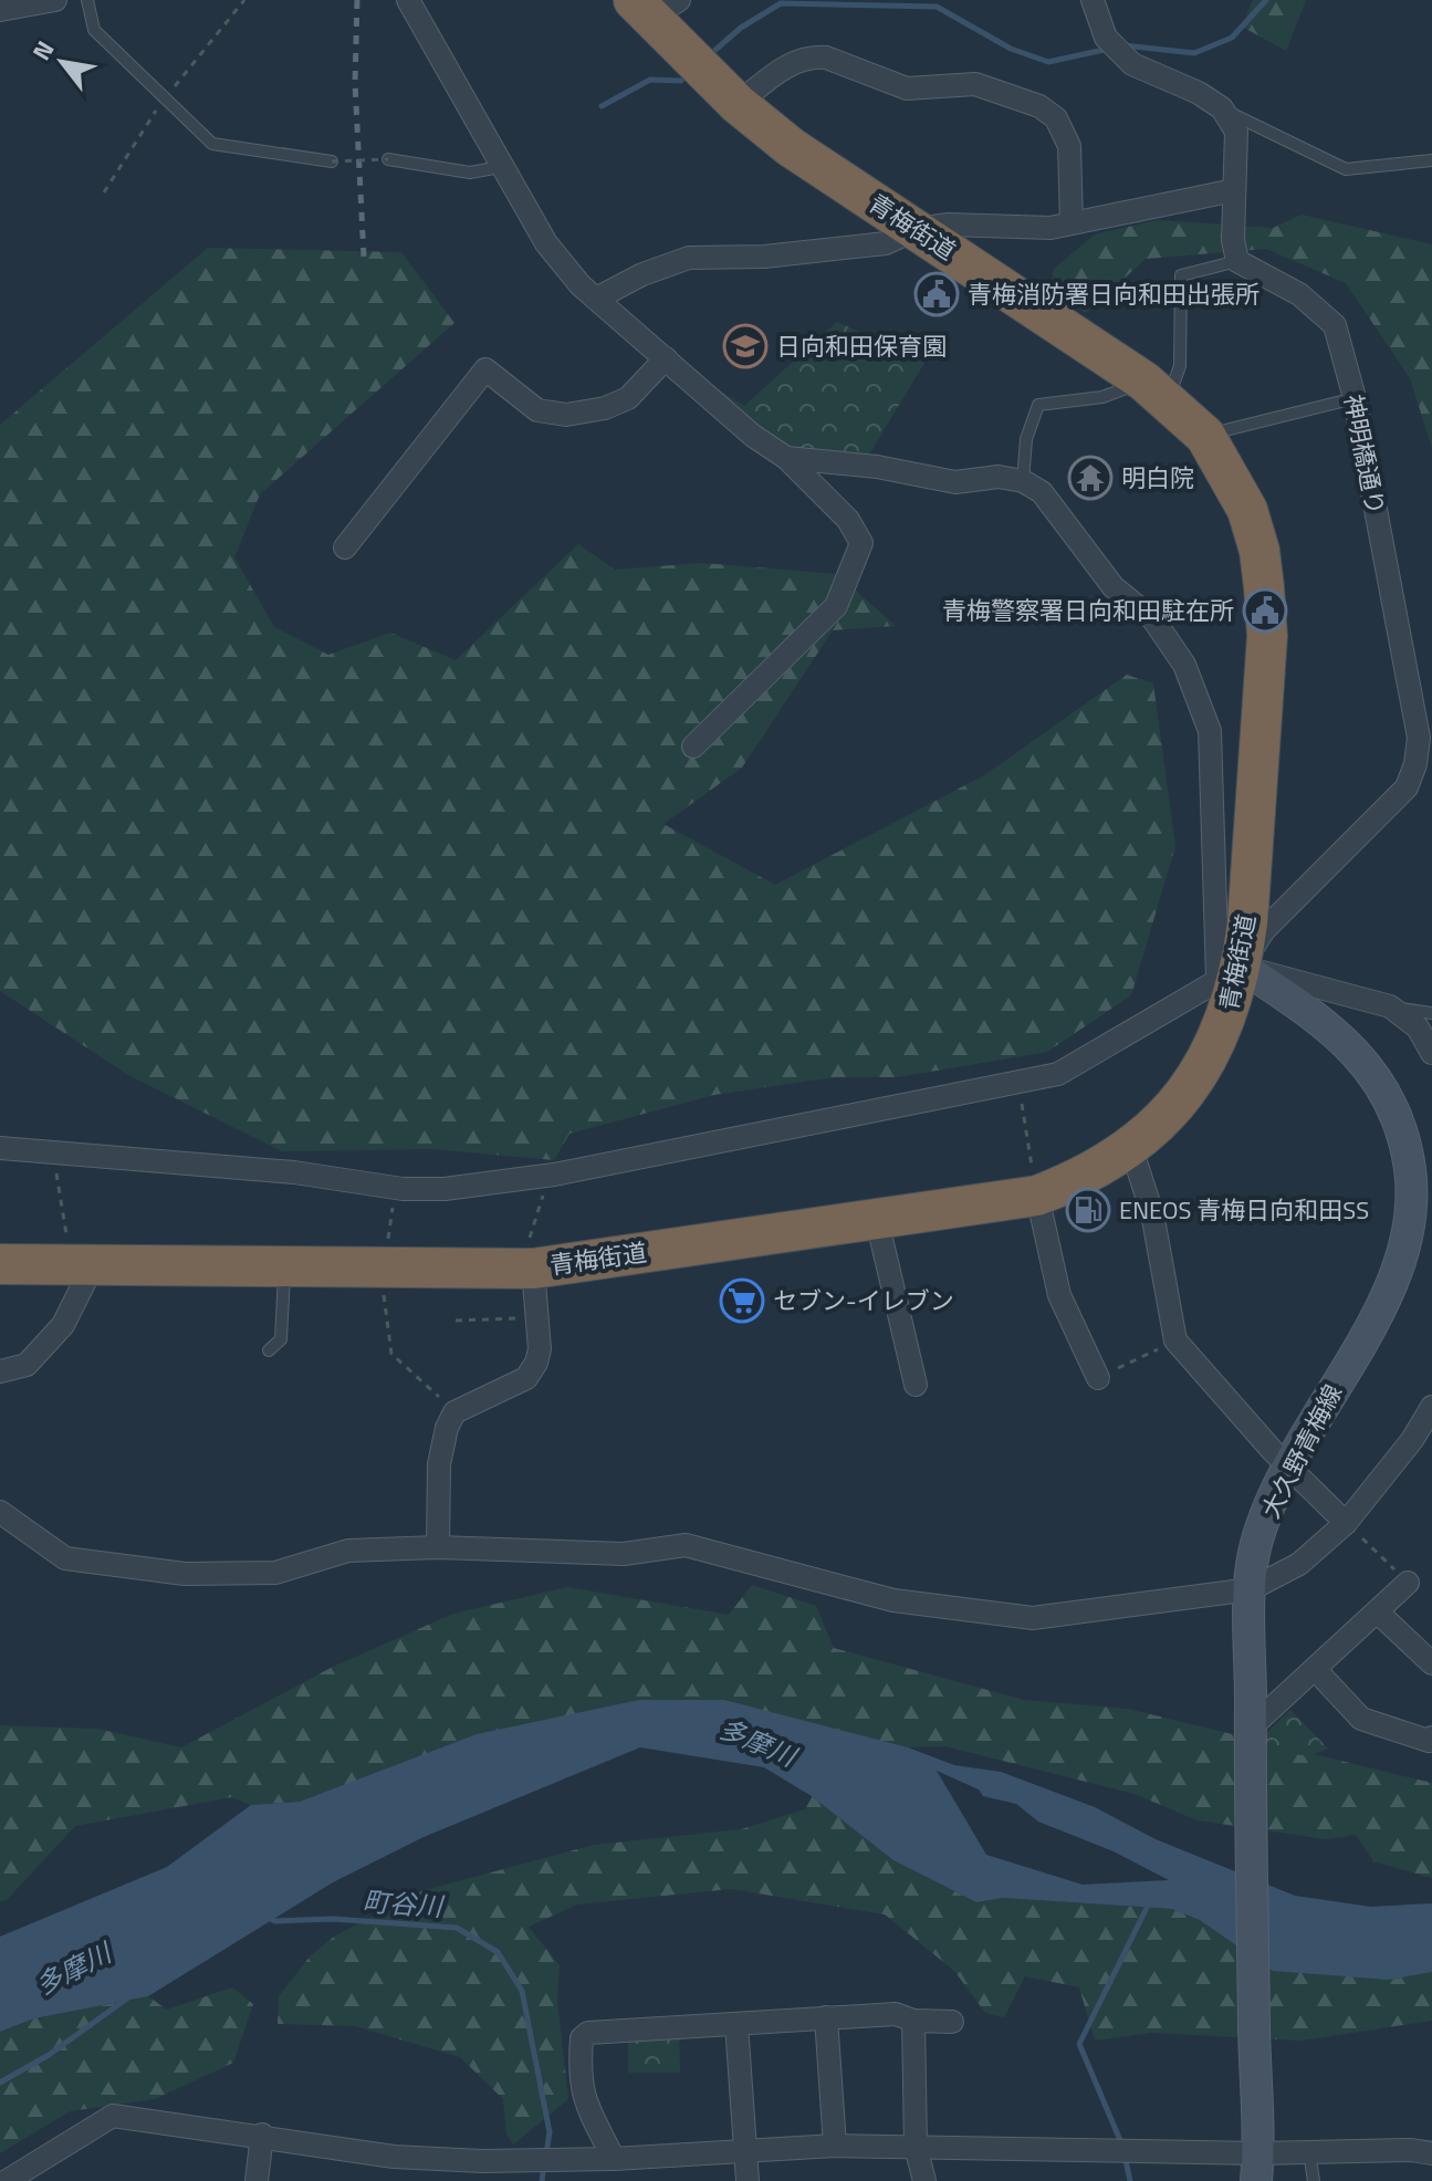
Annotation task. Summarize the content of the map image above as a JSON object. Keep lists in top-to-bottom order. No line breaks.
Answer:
{"streets":{"highway":["青梅街道"],"main road":["大久野青梅線"],"street":["神明橋通り"]},"crossings":[["青梅街道","神明橋通り"],["青梅街道","大久野青梅線"],["神明橋通り","大久野青梅線"]],"water":["多摩川","町谷川"],"places":{"public building":["青梅消防署日向和田出張所","青梅警察署日向和田駐在所"],"school or university":["日向和田保育園"],"temple":["明白院"],"fuel station":["ENEOS 青梅日向和田SS"],"supermarket":["セブン-イレブン"]},"north":"top left"}
